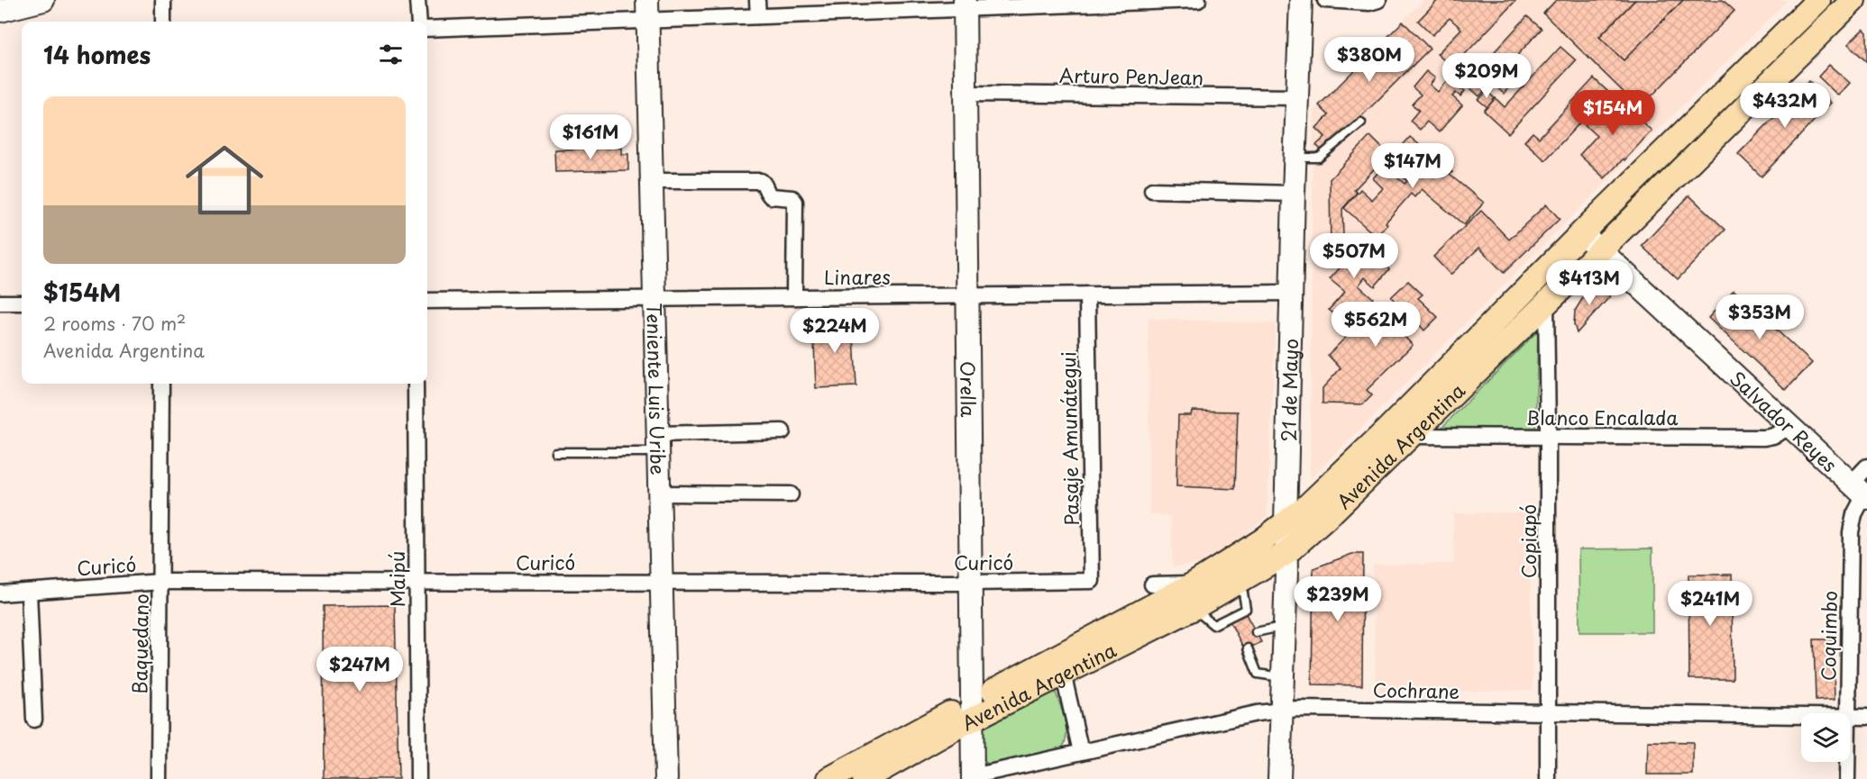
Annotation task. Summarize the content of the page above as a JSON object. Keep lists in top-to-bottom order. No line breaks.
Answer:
{"streets":{"main road":["Avenida Argentina"],"street":["Arturo PenJean","Linares","Teniente Luis Uribe","Orella","21 de Mayo","Blanco Encalada","Salvador Reyes","Pasaje Amunátegui","Copiapó","Curicó","Maipú","Coquimbo","Baquedano","Cochrane"]},"crossings":[["Arturo PenJean","Orella"],["Arturo PenJean","21 de Mayo"],["Linares","Teniente Luis Uribe"],["Linares","Orella"],["Linares","21 de Mayo"],["Linares","Pasaje Amunátegui"],["Teniente Luis Uribe","Curicó"],["Orella","Avenida Argentina"],["Orella","Curicó"],["Orella","Cochrane"],["21 de Mayo","Avenida Argentina"],["21 de Mayo","Cochrane"],["Blanco Encalada","Salvador Reyes"],["Blanco Encalada","Avenida Argentina"],["Blanco Encalada","Copiapó"],["Salvador Reyes","Avenida Argentina"],["Salvador Reyes","Coquimbo"],["Pasaje Amunátegui","Curicó"],["Avenida Argentina","Copiapó"],["Copiapó","Cochrane"],["Curicó","Maipú"],["Curicó","Baquedano"]],"page":{"heading":"14 homes","price":["$380M","$209M","$432M","$154M","$161M","$147M","$507M","$413M","$353M","$562M","$224M","$239M","$241M","$247M"],"list":[{"name":"$154M","note":"2 rooms · 70 m² · Avenida Argentina"}]}}
